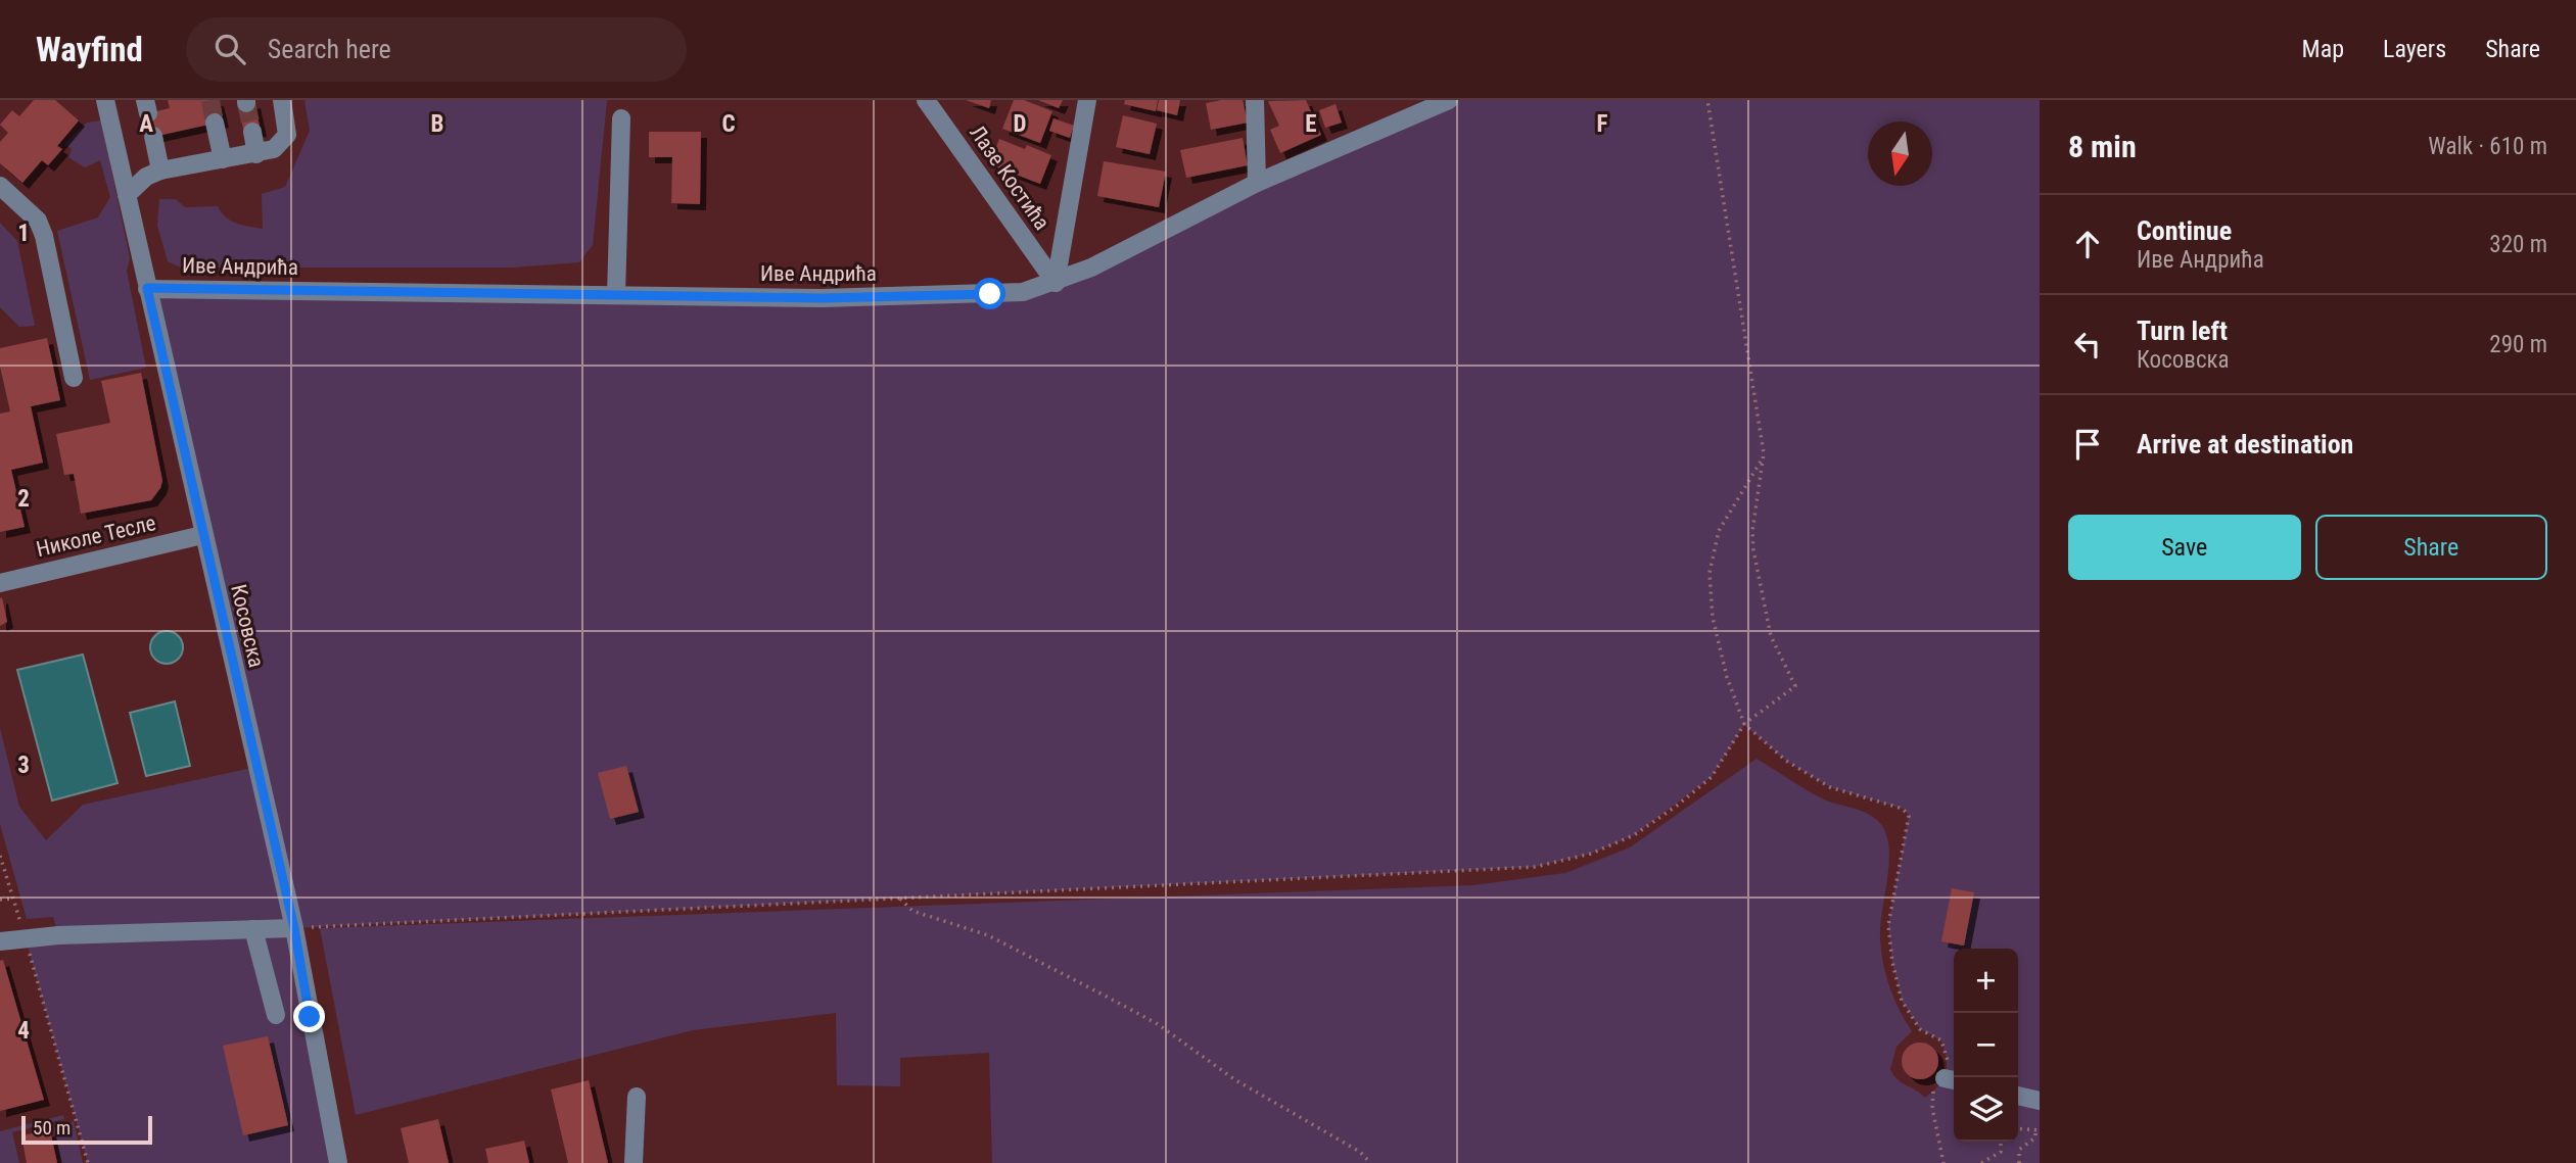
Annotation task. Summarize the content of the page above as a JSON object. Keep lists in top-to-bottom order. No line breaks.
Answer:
{"streets":{"street":["Лазе Костића","Иве Андрића","Николе Тесле","Косовска"]},"crossings":[["Лазе Костића","Иве Андрића"],["Иве Андрића","Косовска"],["Николе Тесле","Косовска"]],"scale_bar":"50 m","north":"bottom","page":{"header":"Wayfind","search":"Search here","nav":["Map","Layers","Share"],"heading":["8 min","Walk · 610 m"],"list":[["Continue","Иве Андрића","320 m"],["Turn left","Косовска","290 m"],"Arrive at destination"],"buttons":["Save","Share"],"map_buttons":["+","−"],"scale":"50 m"},"grid":{"columns":["A","B","C","D","E","F"],"rows":["1","2","3","4"]}}
